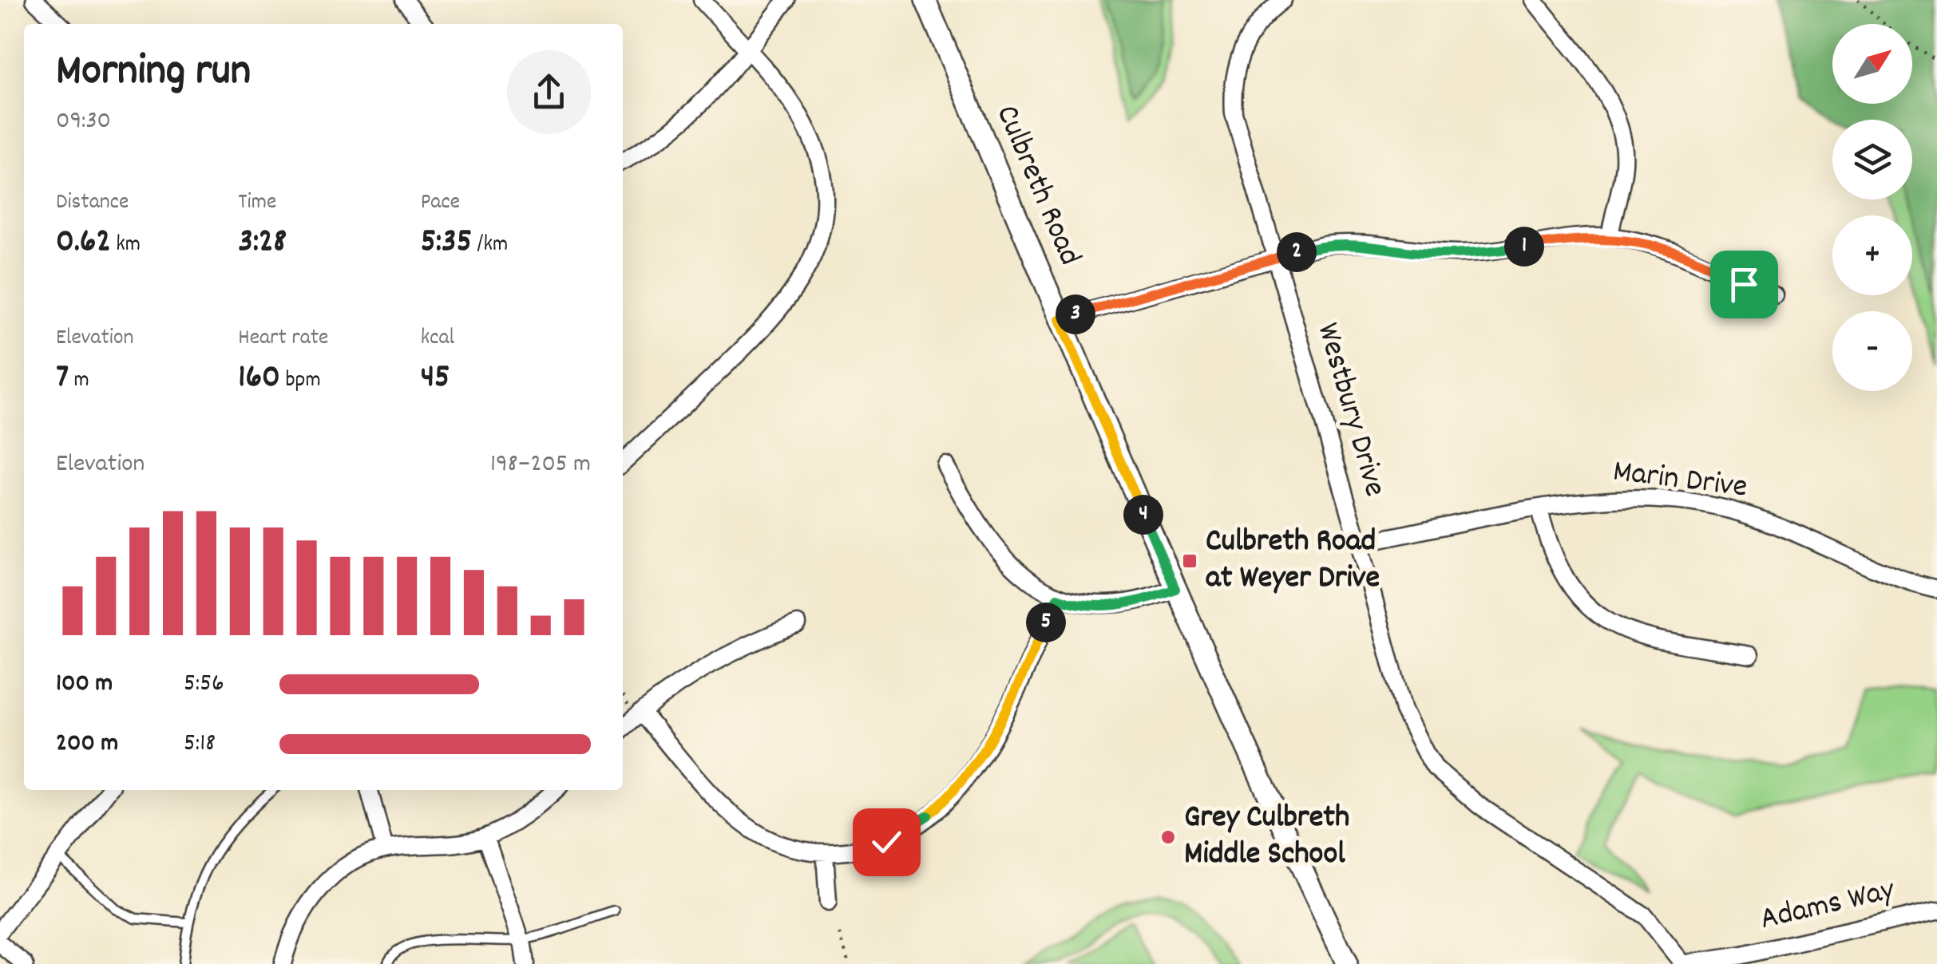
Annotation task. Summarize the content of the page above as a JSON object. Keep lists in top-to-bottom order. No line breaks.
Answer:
{"streets":{"street":["Culbreth Road","Westbury Drive","Marin Drive","Adams Way"]},"crossings":[["Westbury Drive","Marin Drive"],["Westbury Drive","Adams Way"]],"places":{"transit":["Culbreth Road at Weyer Drive"],"other":["Grey Culbreth Middle School"]},"north":"top right","page":{"map_buttons":["+","−"],"heading":["Morning run","09:30"],"stats":[["Distance","0.62 km"],["Time","3:28"],["Pace","5:35 /km"],["Elevation","7 m"],["Heart rate","160 bpm"],["kcal","45"]],"pins":["1","2","3","4","5"],"chart":["Elevation","198–205 m"],"list":[{"name":"100 m","note":"5:56"},{"name":"200 m","note":"5:18"}]}}
